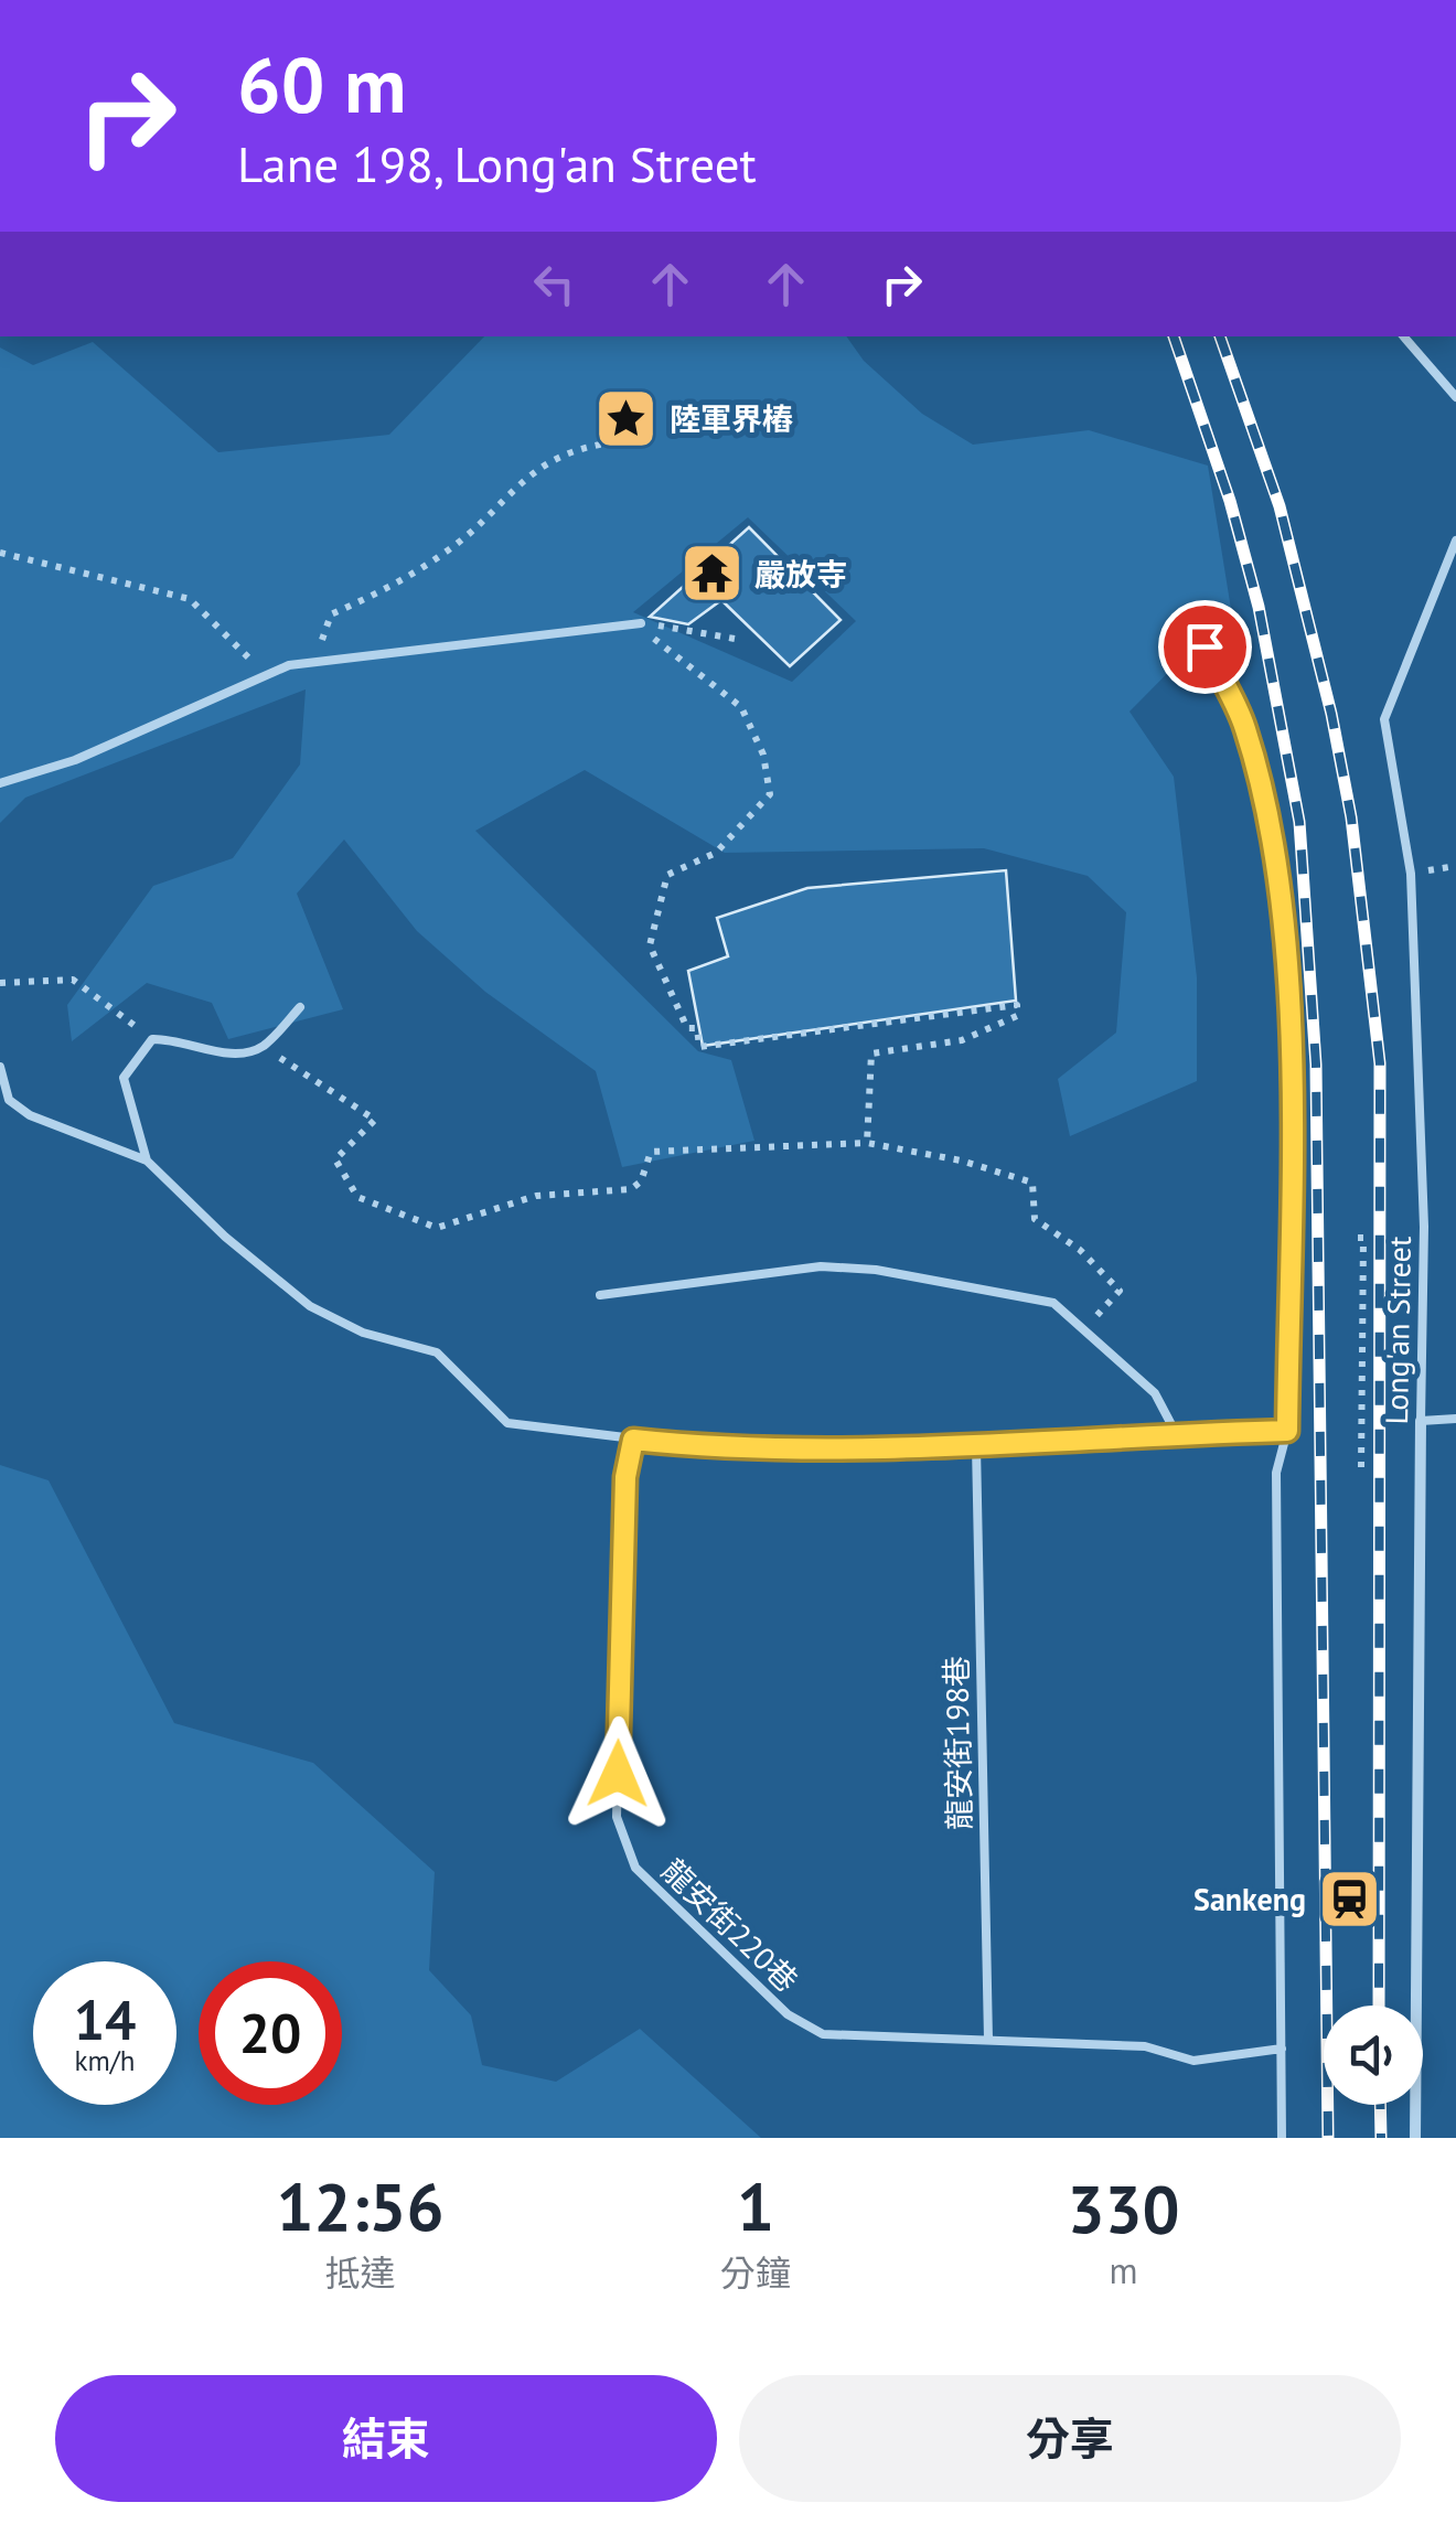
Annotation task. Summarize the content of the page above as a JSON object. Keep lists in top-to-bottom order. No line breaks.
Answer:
{"streets":{"street":["Long'an Street"],"lane":["龍安街198巷","龍安街220巷"]},"crossings":[["龍安街198巷","龍安街220巷"]],"places":{"place":["陸軍界樁"],"temple":["嚴放寺"],"station":["Sankeng"]},"page":{"turn":["60 m","Lane 198, Long'an Street"],"speed":"14 km/h","limit":"20","eta":["12:56","抵達","1","分鐘","330","m"],"buttons":["結束","分享"]}}
